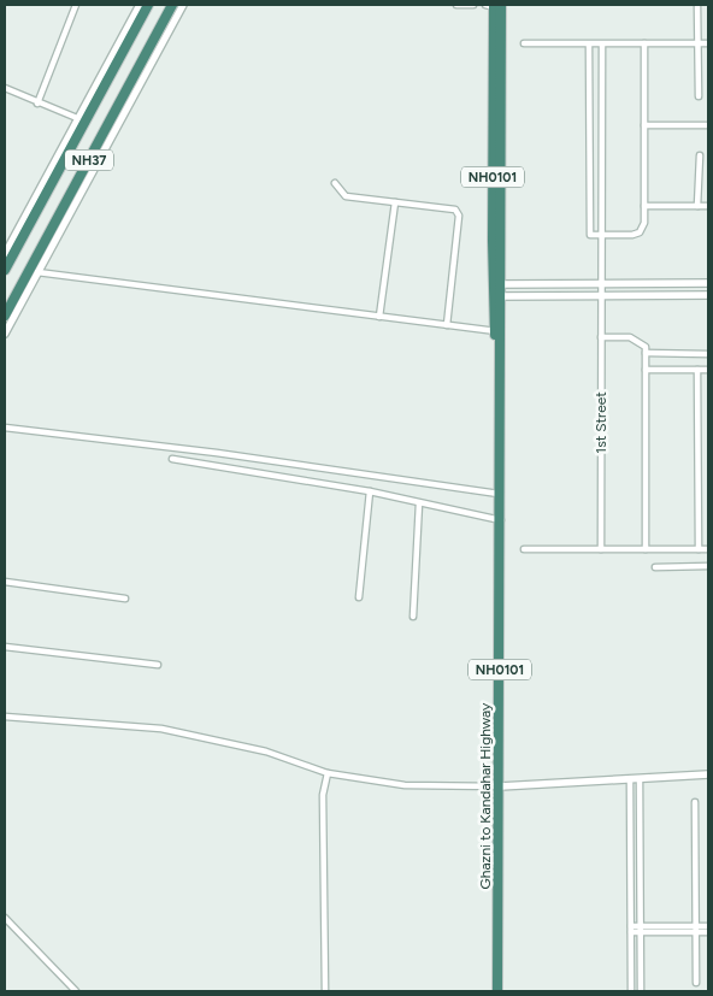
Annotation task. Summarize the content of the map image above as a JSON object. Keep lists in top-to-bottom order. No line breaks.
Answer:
{"streets":{"highway":["NH37","NH0101","Ghazni to Kandahar Highway"],"street":["1st Street"]}}
